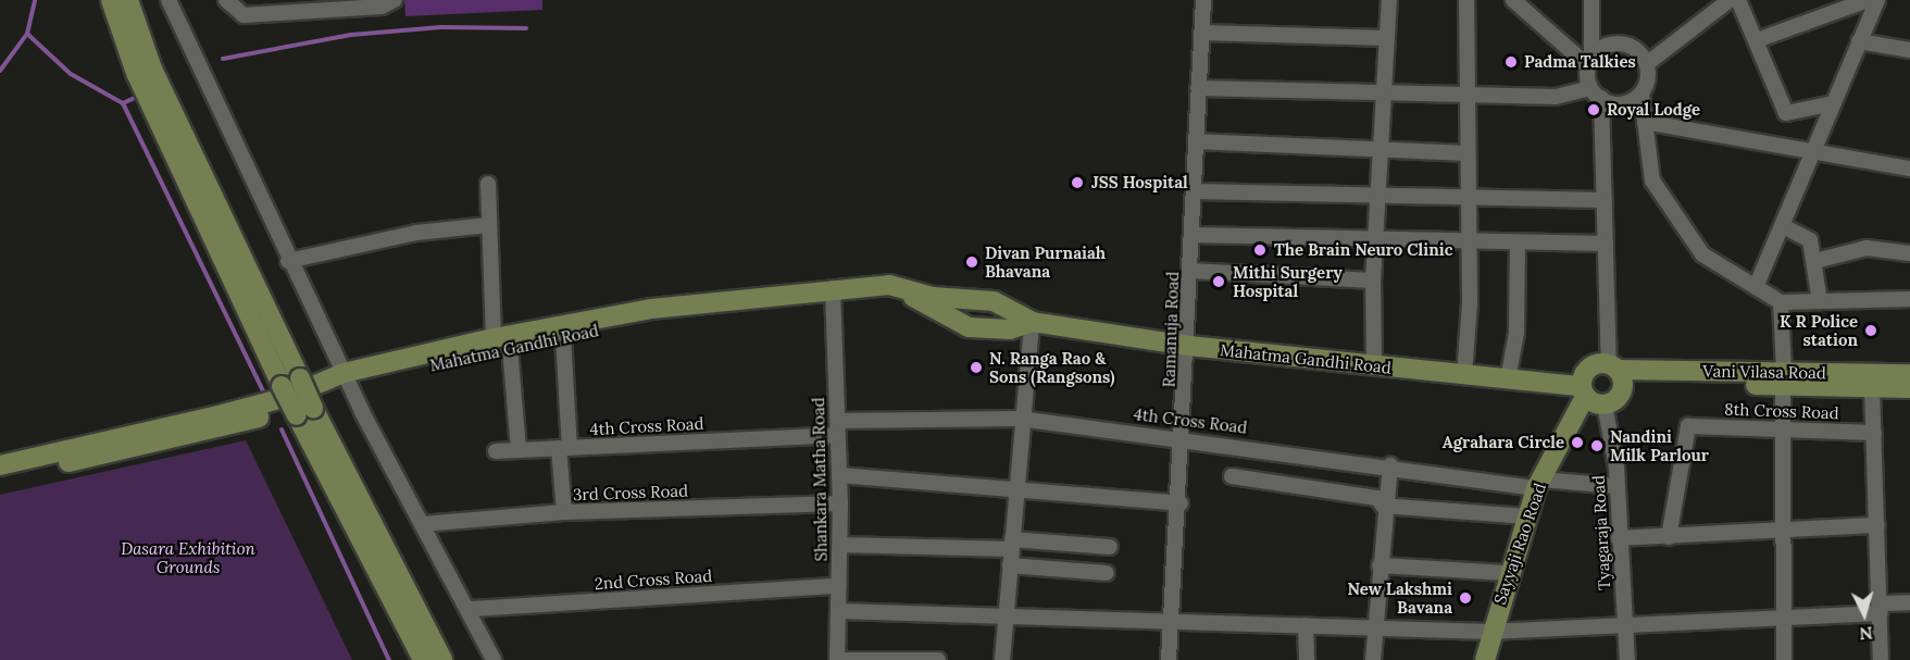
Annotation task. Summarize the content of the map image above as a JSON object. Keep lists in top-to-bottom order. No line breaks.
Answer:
{"streets":{"main road":["Mahatma Gandhi Road","Vani Vilasa Road","Sayyaji Rao Road"],"street":["Ramanuja Road","8th Cross Road","4th Cross Road","Shankara Matha Road","3rd Cross Road","Tyagaraja Road","2nd Cross Road"]},"crossings":[["Ramanuja Road","Mahatma Gandhi Road"],["Ramanuja Road","4th Cross Road"],["Mahatma Gandhi Road","Shankara Matha Road"],["Mahatma Gandhi Road","Sayyaji Rao Road"],["4th Cross Road","Shankara Matha Road"],["4th Cross Road","Tyagaraja Road"],["4th Cross Road","Sayyaji Rao Road"],["Shankara Matha Road","3rd Cross Road"],["Shankara Matha Road","2nd Cross Road"]],"parks":["Dasara Exhibition Grounds"],"places":["Padma Talkies","Royal Lodge","JSS Hospital","The Brain Neuro Clinic","Divan Purnaiah Bhavana","Mithi Surgery Hospital","K R Police station","N. Ranga Rao & Sons (Rangsons)","Agrahara Circle","Nandini Milk Parlour","New Lakshmi Bavana"],"north":"bottom"}
